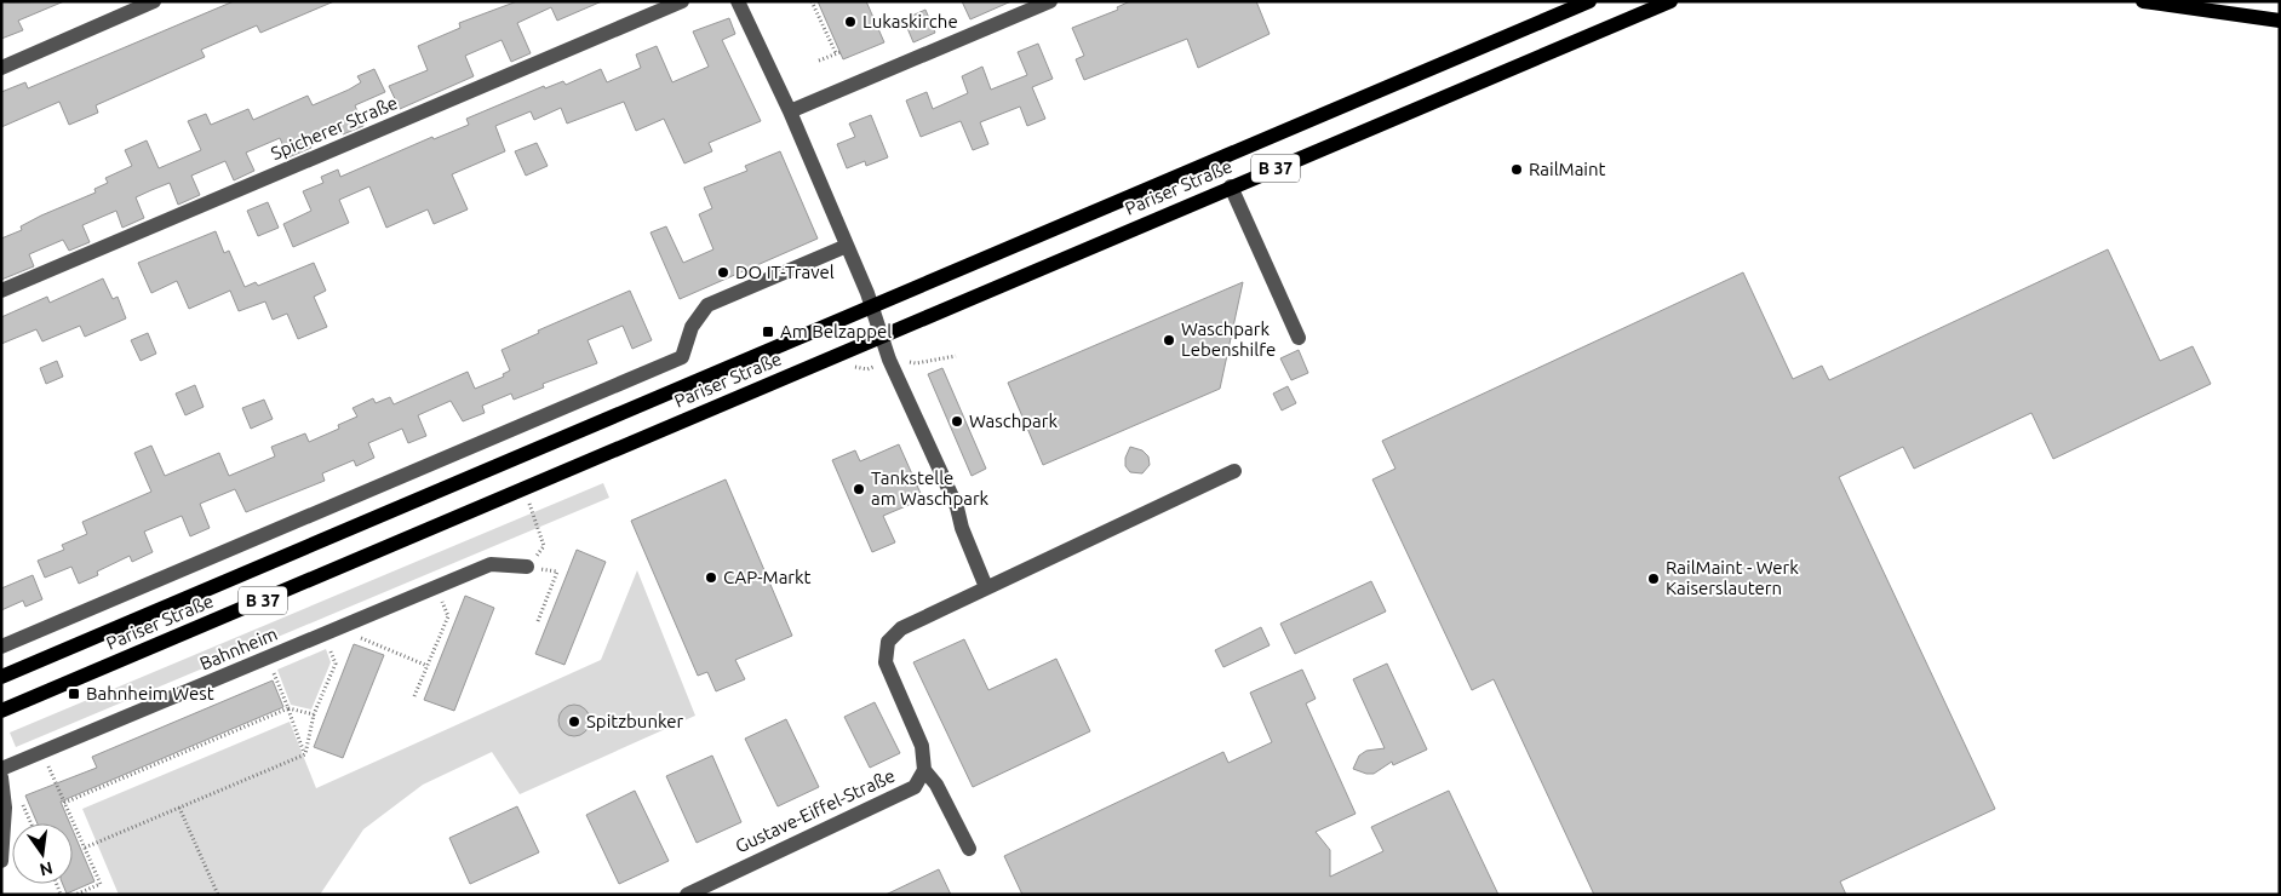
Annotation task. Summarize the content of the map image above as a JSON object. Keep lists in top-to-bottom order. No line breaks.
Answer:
{"streets":{"main road":["B 37","Pariser Straße"],"street":["Spicherer Straße","Bahnheim","Gustave-Eiffel-Straße"]},"places":{"other":["Lukaskirche","RailMaint","DO IT-Travel","Waschpark Lebenshilfe","Waschpark","Tankstelle am Waschpark","CAP-Markt","RailMaint - Werk Kaiserslautern","Spitzbunker"],"transit":["Am Belzappel","Bahnheim West"]},"north":"bottom"}
